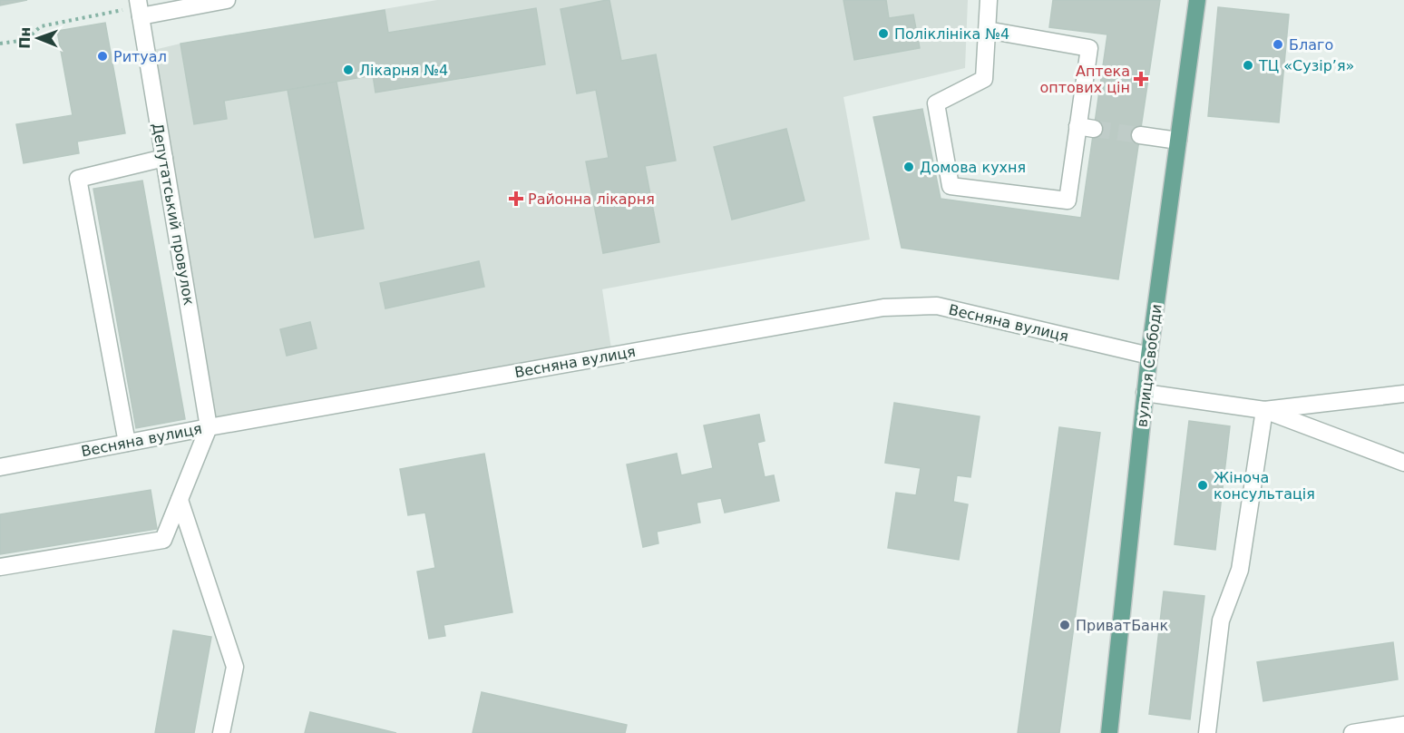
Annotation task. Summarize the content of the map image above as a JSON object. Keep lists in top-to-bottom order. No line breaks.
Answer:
{"streets":{"main road":["вулиця Свободи"],"street":["Депутатський провулок","Весняна вулиця"]},"crossings":[["Депутатський провулок","Весняна вулиця"],["Весняна вулиця","вулиця Свободи"]],"places":{"other":["Поліклініка №4","Благо","Ритуал","ТЦ «Сузір’я»","Лікарня №4","Домова кухня","Жіноча консультація","ПриватБанк"],"health":["Аптека оптових цін","Районна лікарня"]},"north":"left"}
